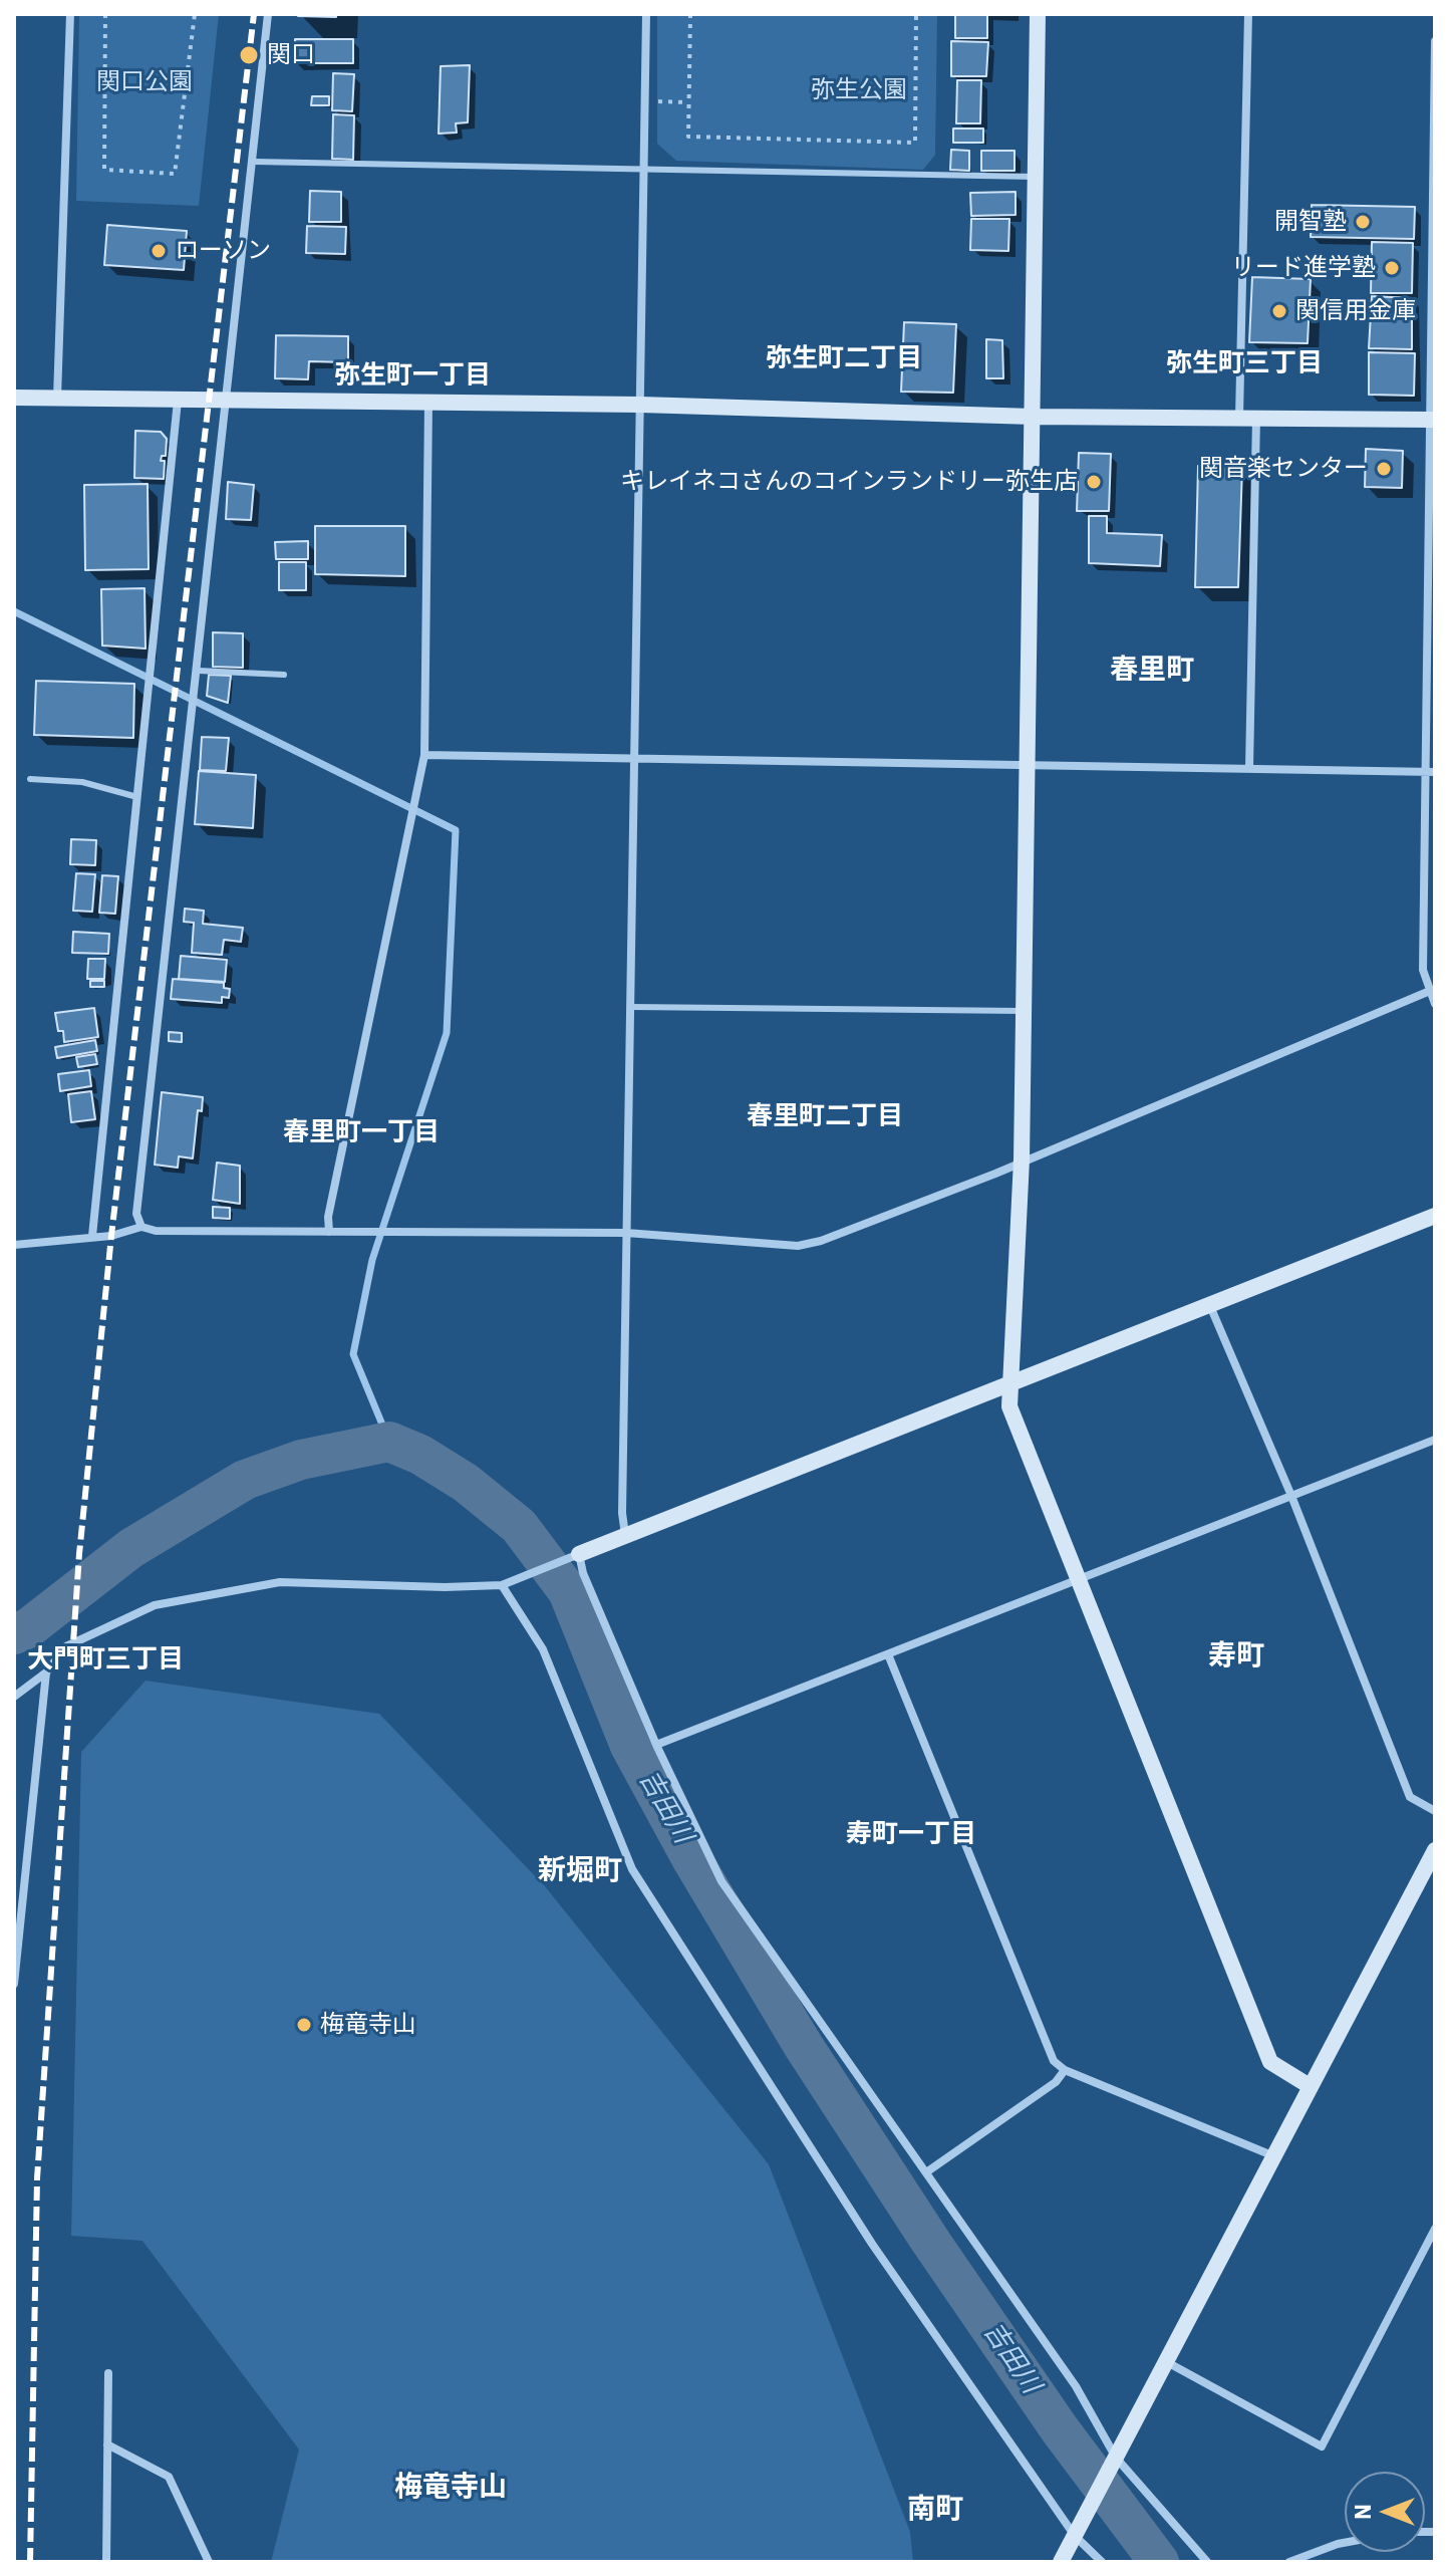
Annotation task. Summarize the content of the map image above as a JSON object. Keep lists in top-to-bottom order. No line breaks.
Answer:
{"districts":["弥生町二丁目","弥生町三丁目","弥生町一丁目","春里町","春里町二丁目","春里町一丁目","寿町","大門町三丁目","寿町一丁目","新堀町","梅竜寺山","南町"],"water":["吉田川"],"parks":["関口公園","弥生公園"],"places":["関口","開智塾","ローソン","リード進学塾","関信用金庫","関音楽センター","キレイネコさんのコインランドリー弥生店","梅竜寺山"],"north":"left"}
